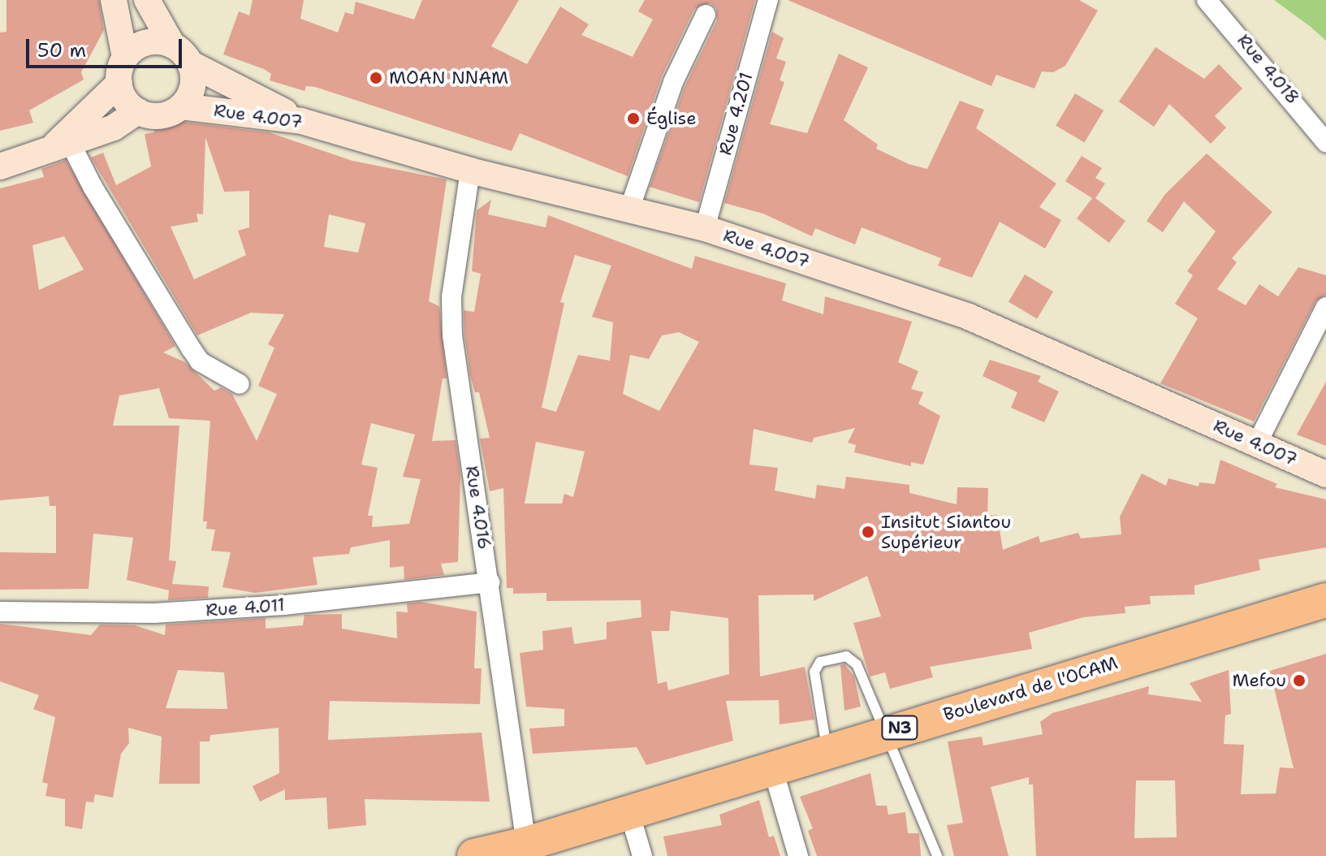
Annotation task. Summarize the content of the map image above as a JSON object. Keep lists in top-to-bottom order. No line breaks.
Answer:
{"streets":{"highway":["Boulevard de l'OCAM","N3"],"main road":["Rue 4.007"],"street":["Rue 4.018","Rue 4.201","Rue 4.016","Rue 4.011"]},"crossings":[["Rue 4.201","Rue 4.007"],["Rue 4.007","Rue 4.016"],["Rue 4.016","Rue 4.011"],["Rue 4.016","Boulevard de l'OCAM"]],"places":["MOAN NNAM","Église","Insitut Siantou Supérieur","Mefou"],"scale_bar":"50 m"}
